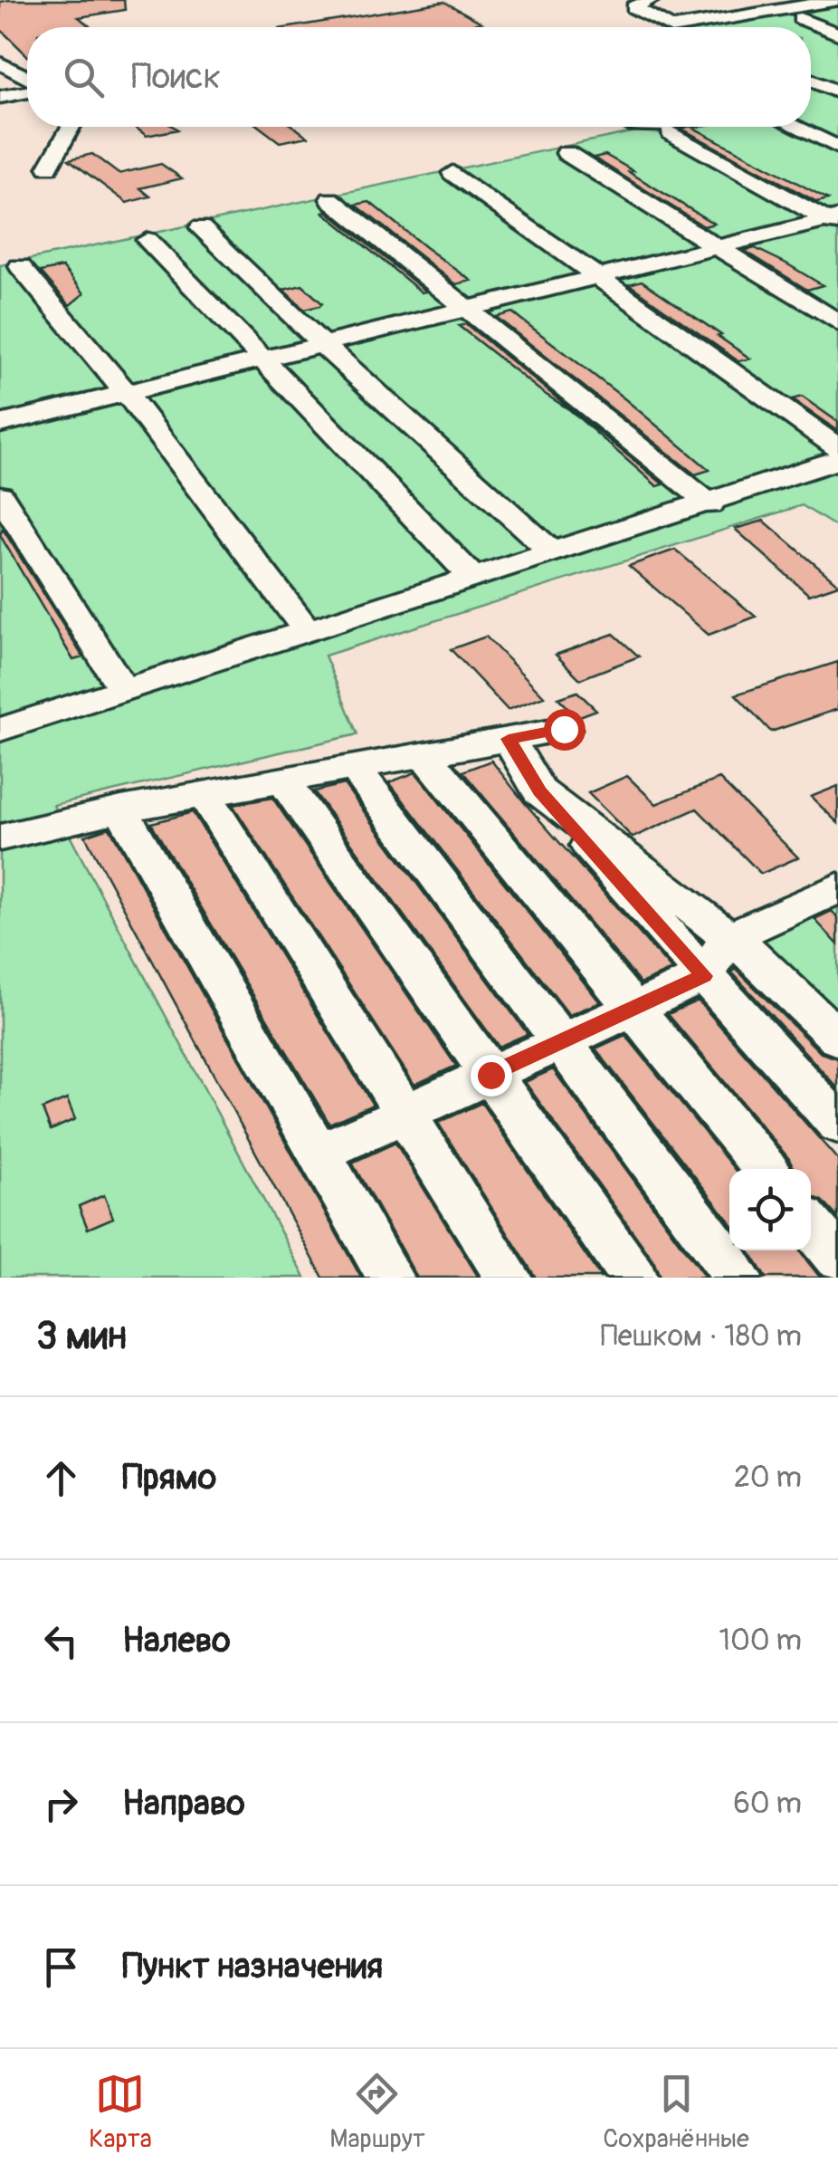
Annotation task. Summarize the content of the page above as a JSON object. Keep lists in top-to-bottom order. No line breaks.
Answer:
{"page":{"search":"Поиск","heading":["3 мин","Пешком · 180 m"],"list":[["Прямо","20 m"],["Налево","100 m"],["Направо","60 m"],"Пункт назначения"],"nav":["Карта","Маршрут","Сохранённые"]}}
